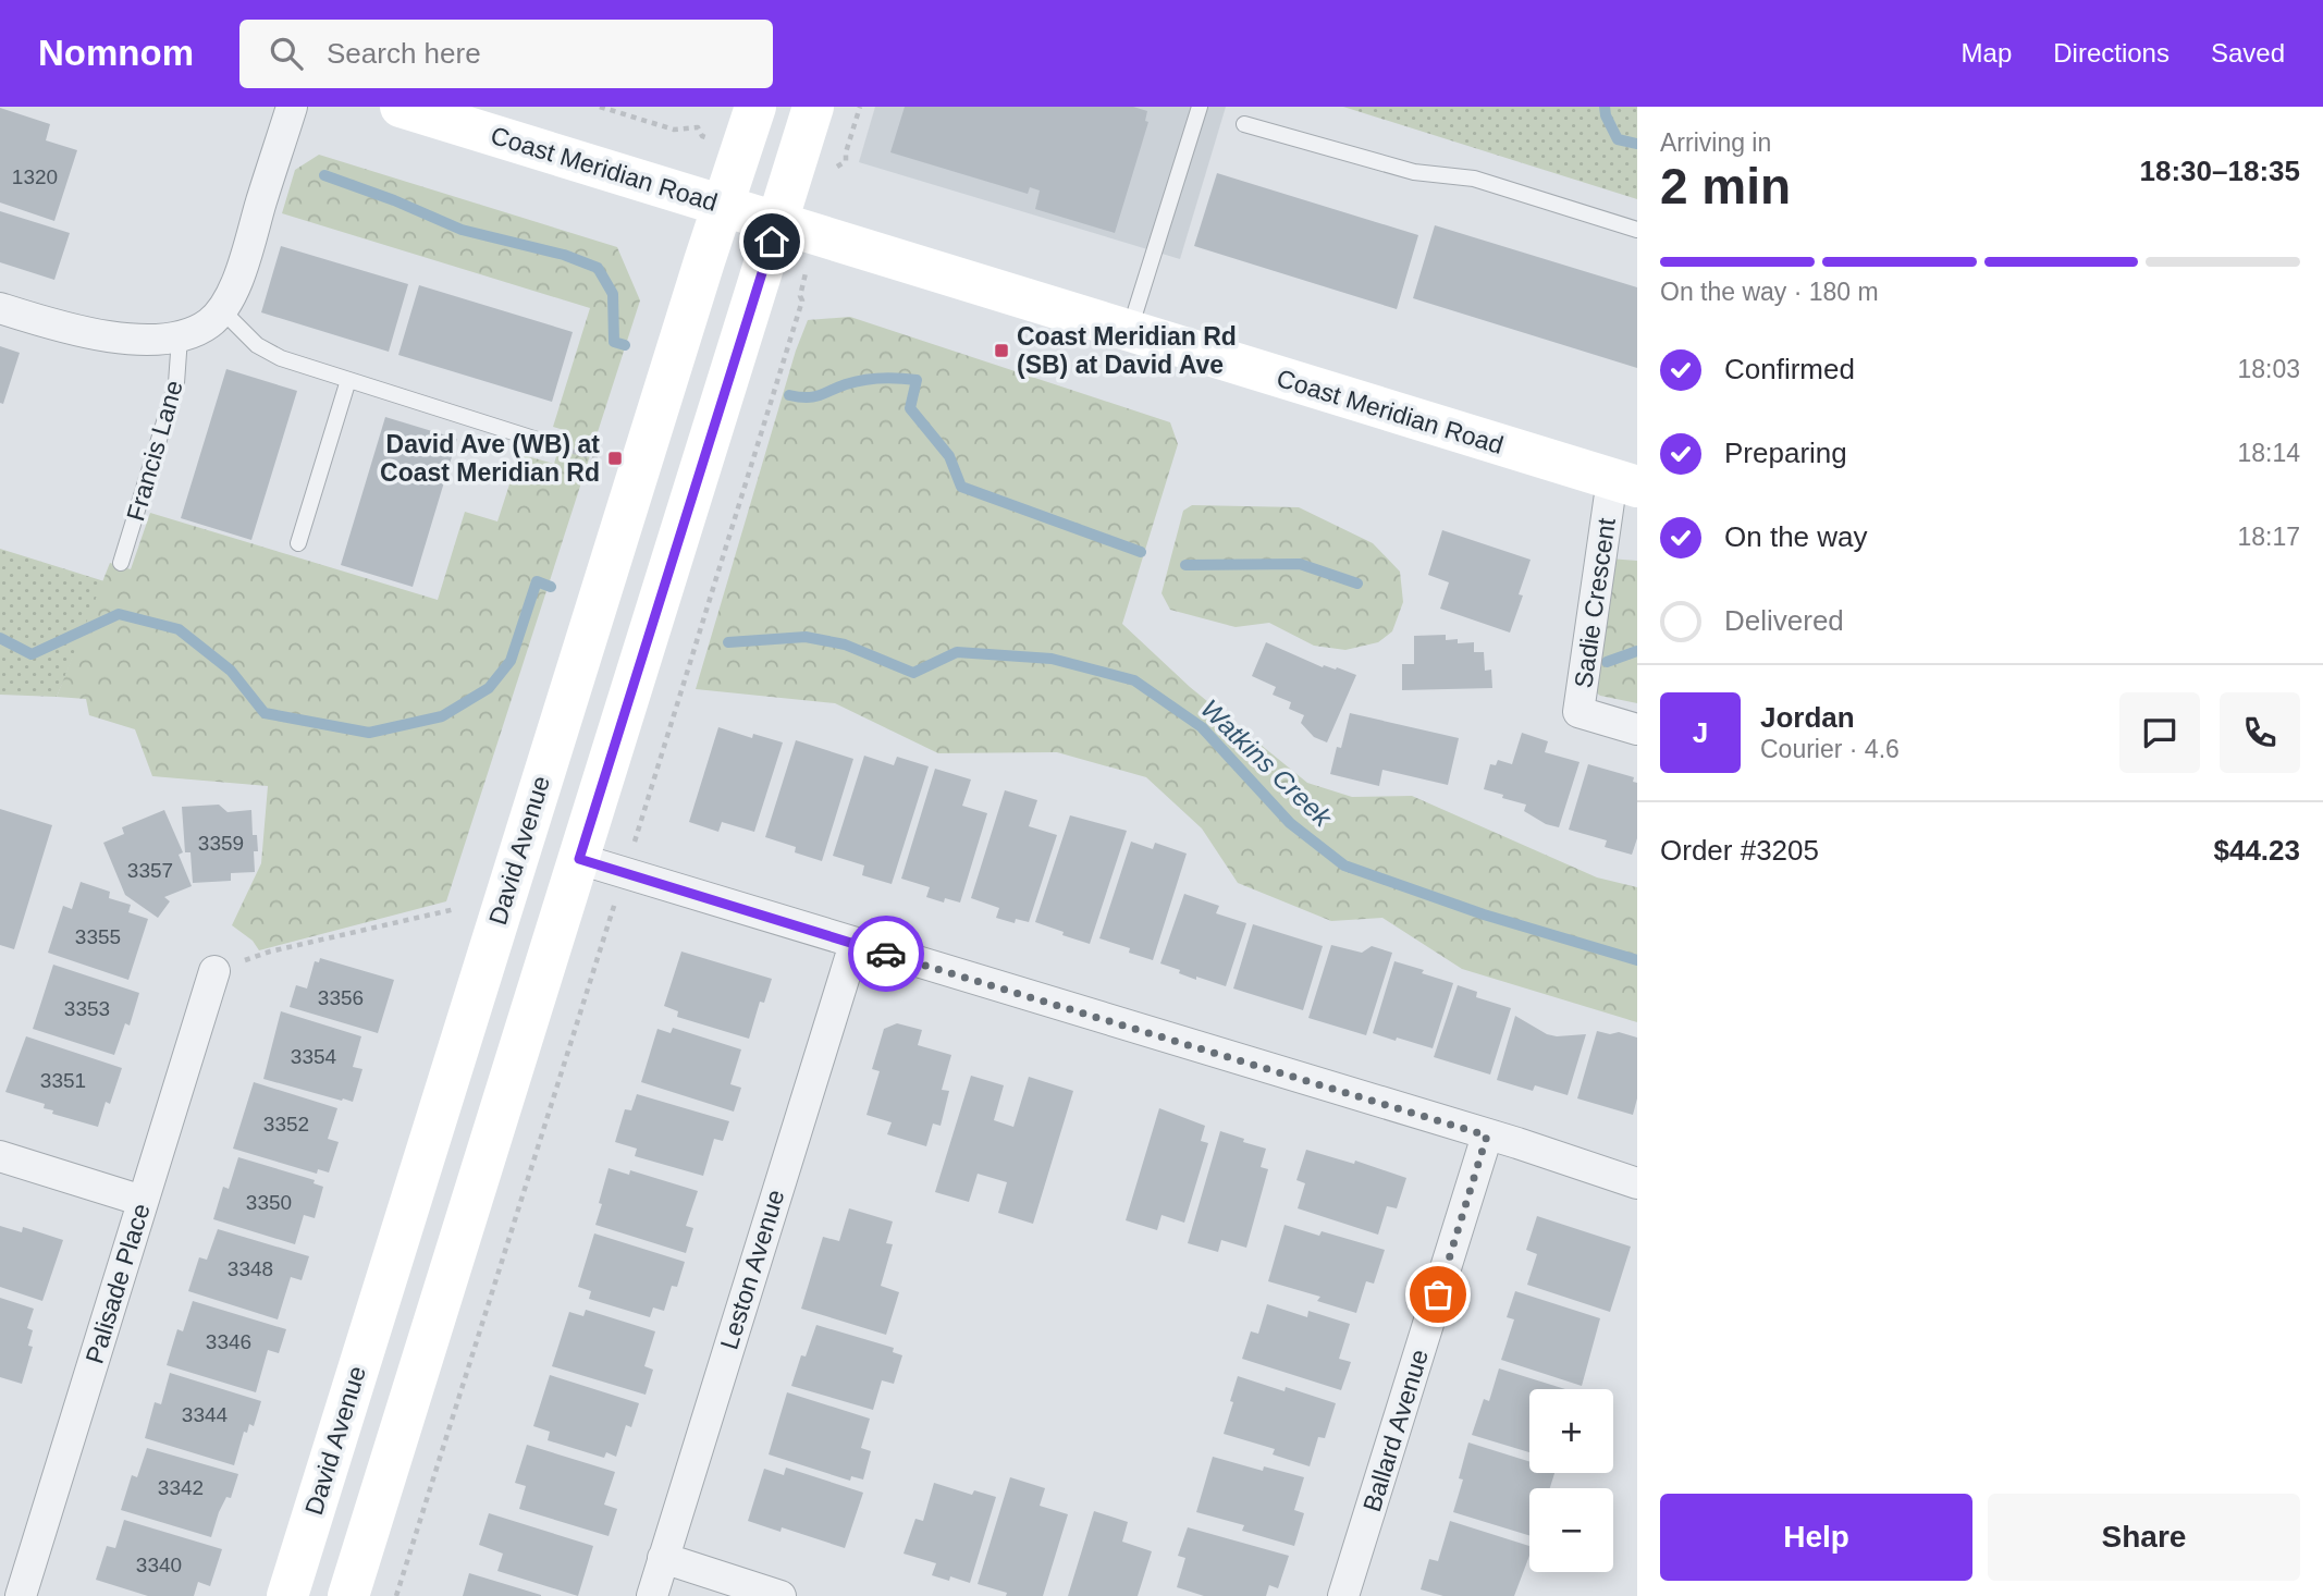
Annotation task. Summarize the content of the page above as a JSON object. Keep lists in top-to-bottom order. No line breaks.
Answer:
{"streets":{"main road":["Coast Meridian Road","David Avenue"],"street":["Sadie Crescent","Leston Avenue","Palisade Place","Ballard Avenue"],"lane":["Francis Lane"]},"crossings":[["Coast Meridian Road","Sadie Crescent"],["Coast Meridian Road","David Avenue"]],"water":["Watkins Creek"],"places":{"transit":["Coast Meridian Rd (SB) at David Ave","David Ave (WB) at Coast Meridian Rd"]},"house_numbers":["1320","3359","3357","3355","3356","3353","3354","3351","3352","3350","3348","3346","3344","3342","3340"],"page":{"header":"Nomnom","search":"Search here","nav":["Map","Directions","Saved"],"heading":["2 min","Arriving in","18:30–18:35"],"panel":["Jordan","Courier · 4.6","Order #3205","$44.23"],"bar":"On the way · 180 m","list":[["Confirmed","18:03"],["Preparing","18:14"],["On the way","18:17"],"Delivered"],"round":"J","map_buttons":["+","−"],"buttons":["Help","Share"]}}
